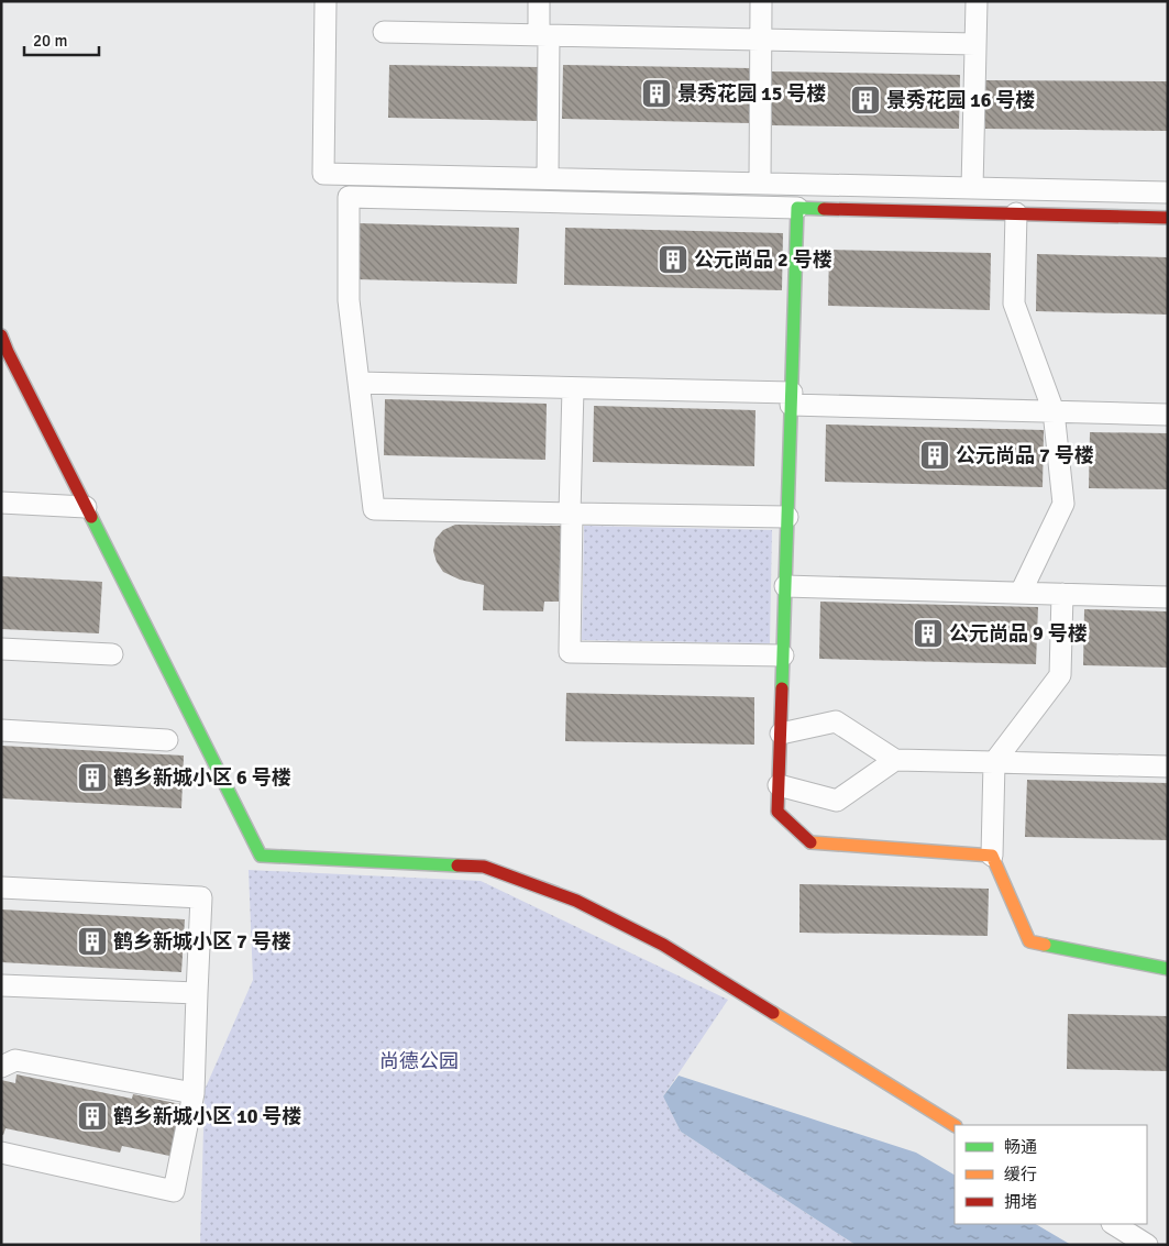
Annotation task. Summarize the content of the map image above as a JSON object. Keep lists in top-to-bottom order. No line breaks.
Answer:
{"parks":["尚德公园"],"places":{"building":["景秀花园 15 号楼","景秀花园 16 号楼","公元尚品 2 号楼","公元尚品 7 号楼","公元尚品 9 号楼","鹤乡新城小区 6 号楼","鹤乡新城小区 7 号楼","鹤乡新城小区 10 号楼"]},"legend":["畅通","缓行","拥堵"],"scale_bar":"20 m"}
